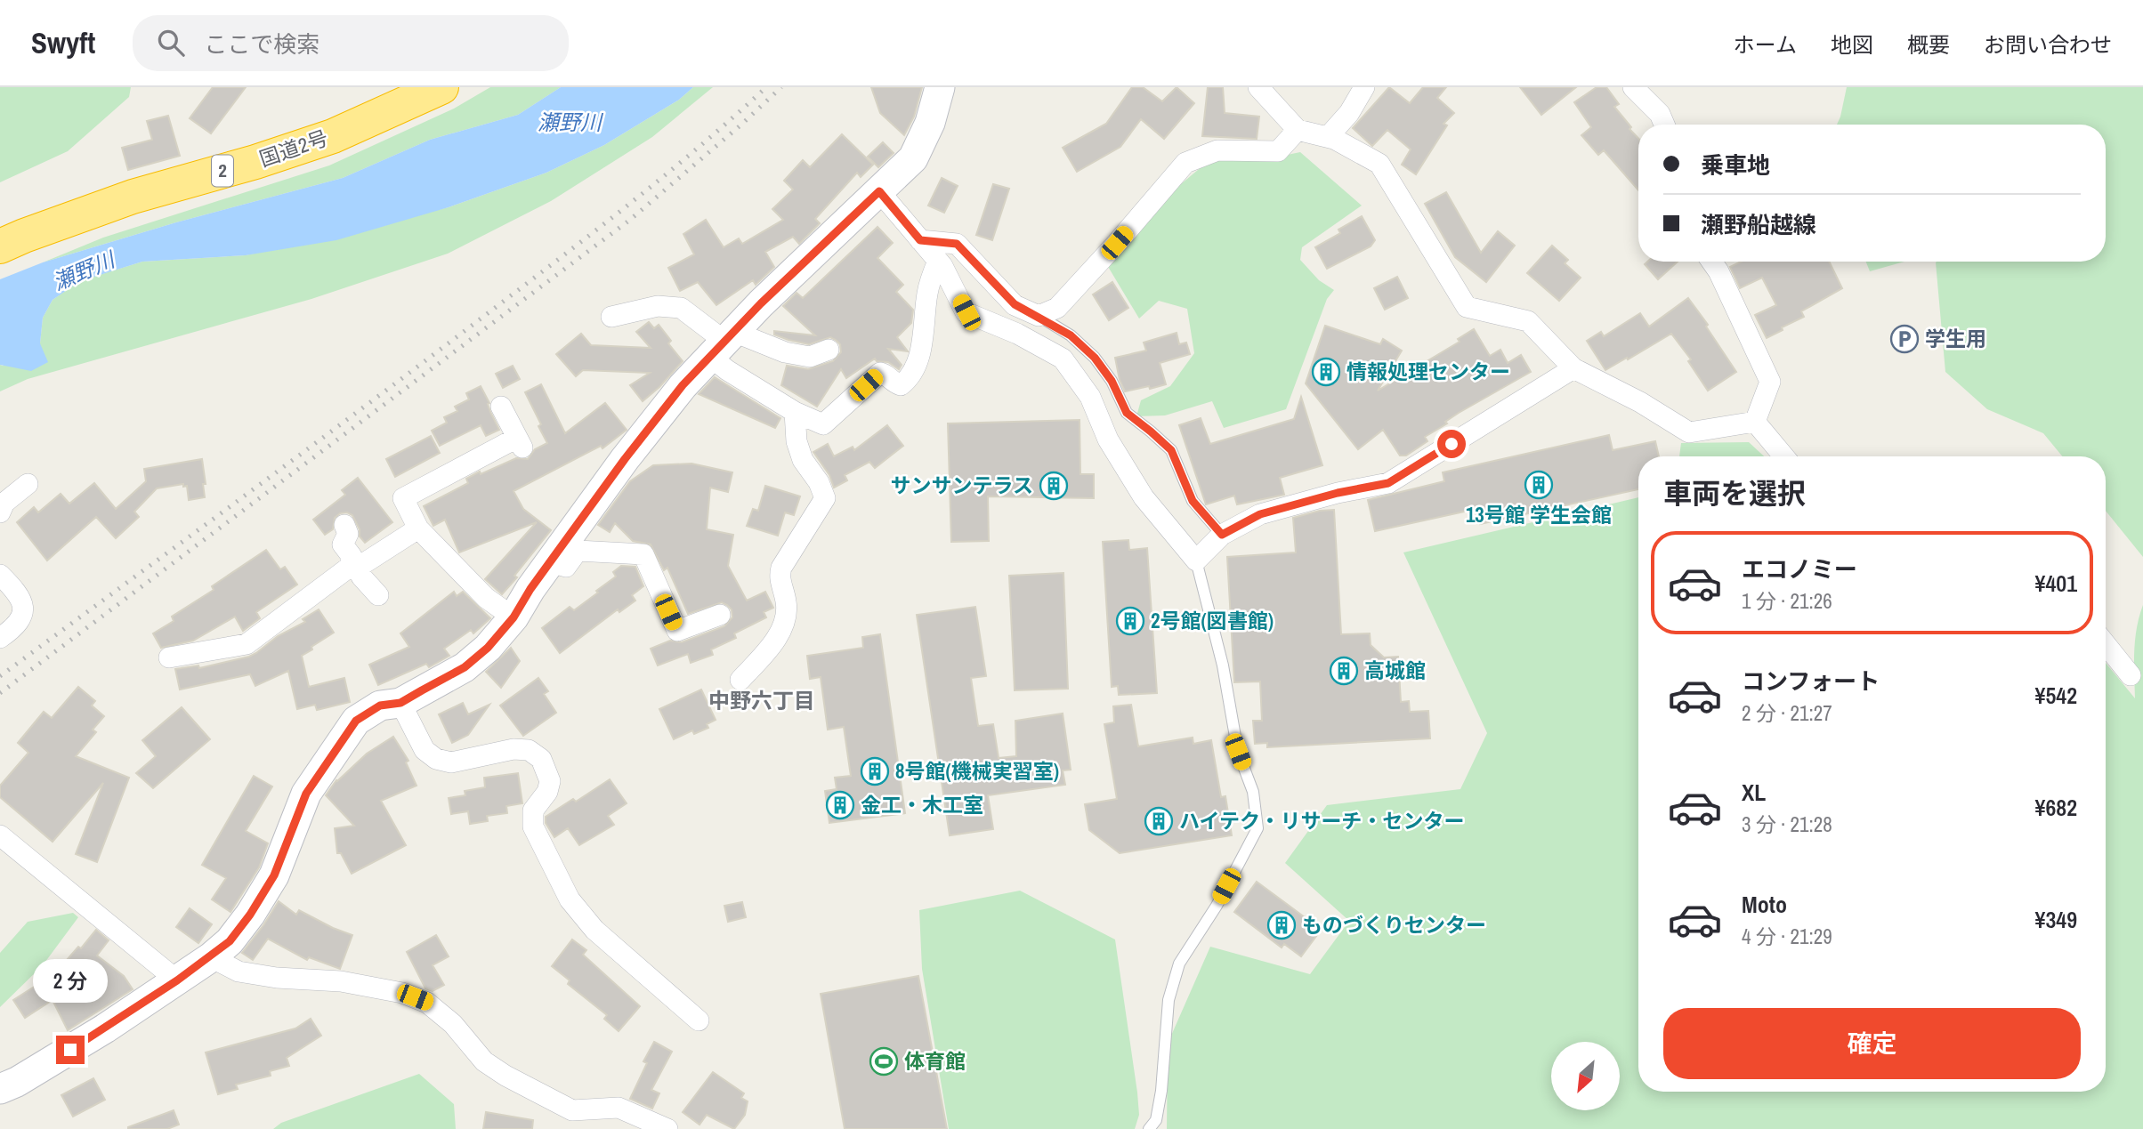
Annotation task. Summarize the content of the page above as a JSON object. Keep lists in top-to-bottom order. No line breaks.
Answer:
{"streets":{"highway":["国道2号","2"]},"districts":["中野六丁目"],"water":["瀬野川"],"places":{"parking":["学生用"],"building":["情報処理センター","13号館 学生会館","サンサンテラス","2号館(図書館)","高城館","8号館(機械実習室)","金工・木工室","ハイテク・リサーチ・センター","ものづくりセンター"],"sports":["体育館"]},"north":"bottom left","page":{"header":"Swyft","search":"ここで検索","nav":["ホーム","地図","概要","お問い合わせ"],"banner":["乗車地","瀬野船越線"],"heading":"車両を選択","list":[{"name":"エコノミー","note":"1 分 · 21:26","value":"¥401"},{"name":"コンフォート","note":"2 分 · 21:27","value":"¥542"},{"name":"XL","note":"3 分 · 21:28","value":"¥682"},{"name":"Moto","note":"4 分 · 21:29","value":"¥349"}],"bubble":"2 分","buttons":"確定"}}
